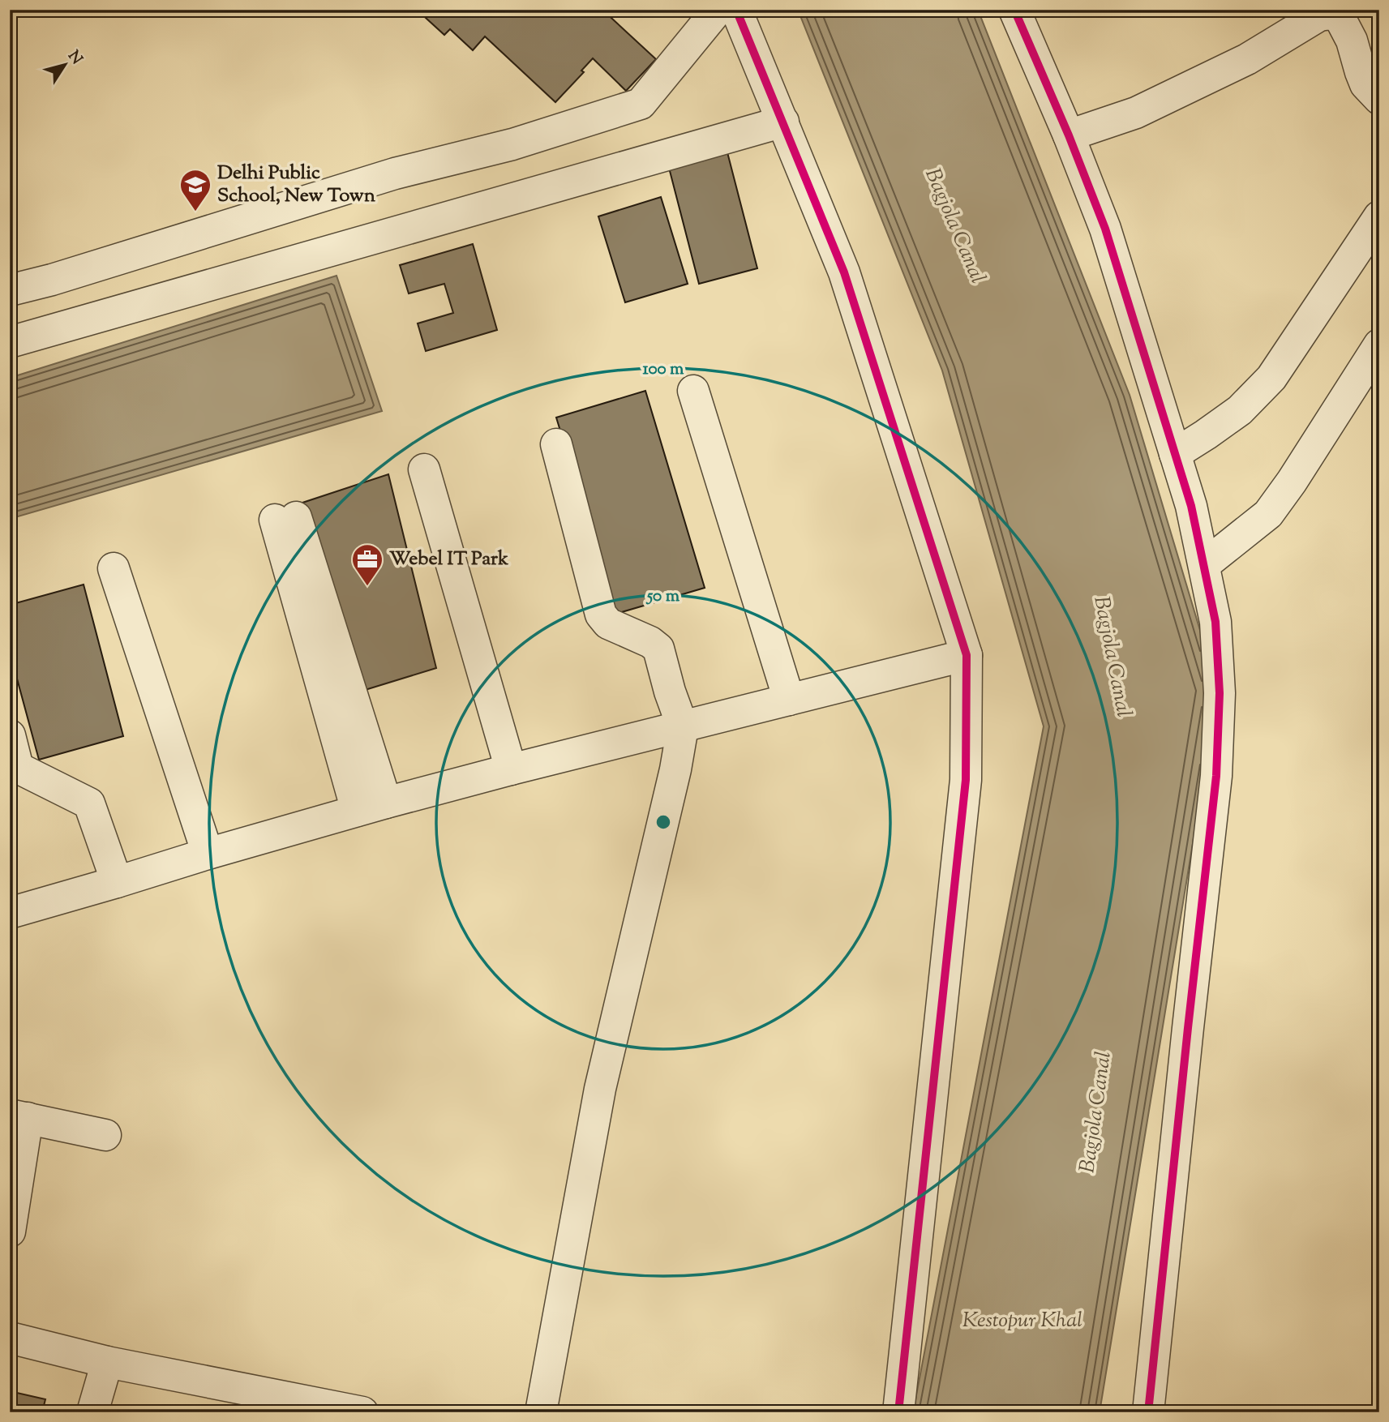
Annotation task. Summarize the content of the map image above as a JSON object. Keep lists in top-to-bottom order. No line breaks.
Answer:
{"water":["Bagjola Canal","Kestopur Khal"],"places":{"school or university":["Delhi Public School, New Town"],"office":["Webel IT Park"]},"north":"top right","rings":["100 m","50 m"]}
